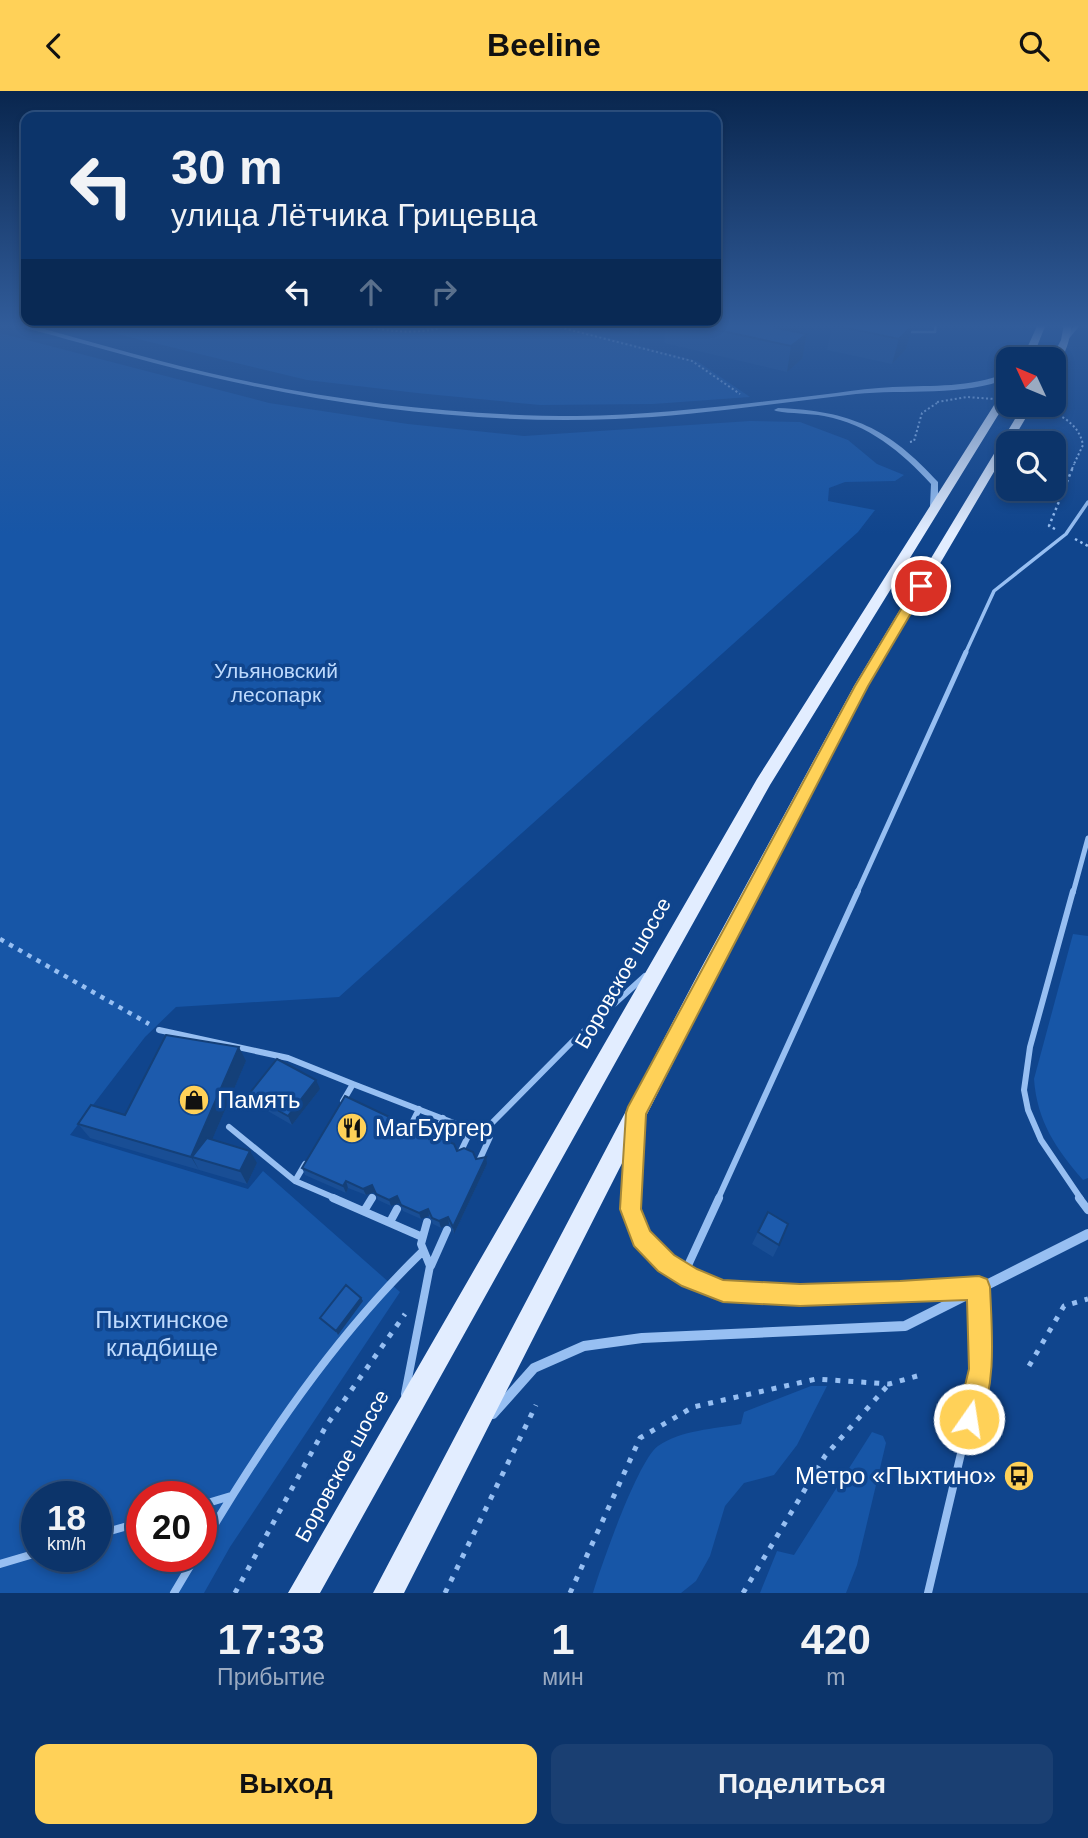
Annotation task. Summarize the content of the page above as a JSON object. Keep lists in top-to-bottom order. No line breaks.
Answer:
{"streets":{"main road":["Боровское шоссе"]},"parks":["Ульяновский лесопарк","Пыхтинское кладбище"],"places":{"shop":["Память"],"restaurant":["МагБургер"],"bus stop":["Метро «Пыхтино»"]},"north":"top left","page":{"header":"Beeline","turn":["30 m","улица Лётчика Грицевца"],"speed":"18 km/h","limit":"20","eta":["17:33","Прибытие","1","мин","420","m"],"buttons":["Выход","Поделиться"]}}
